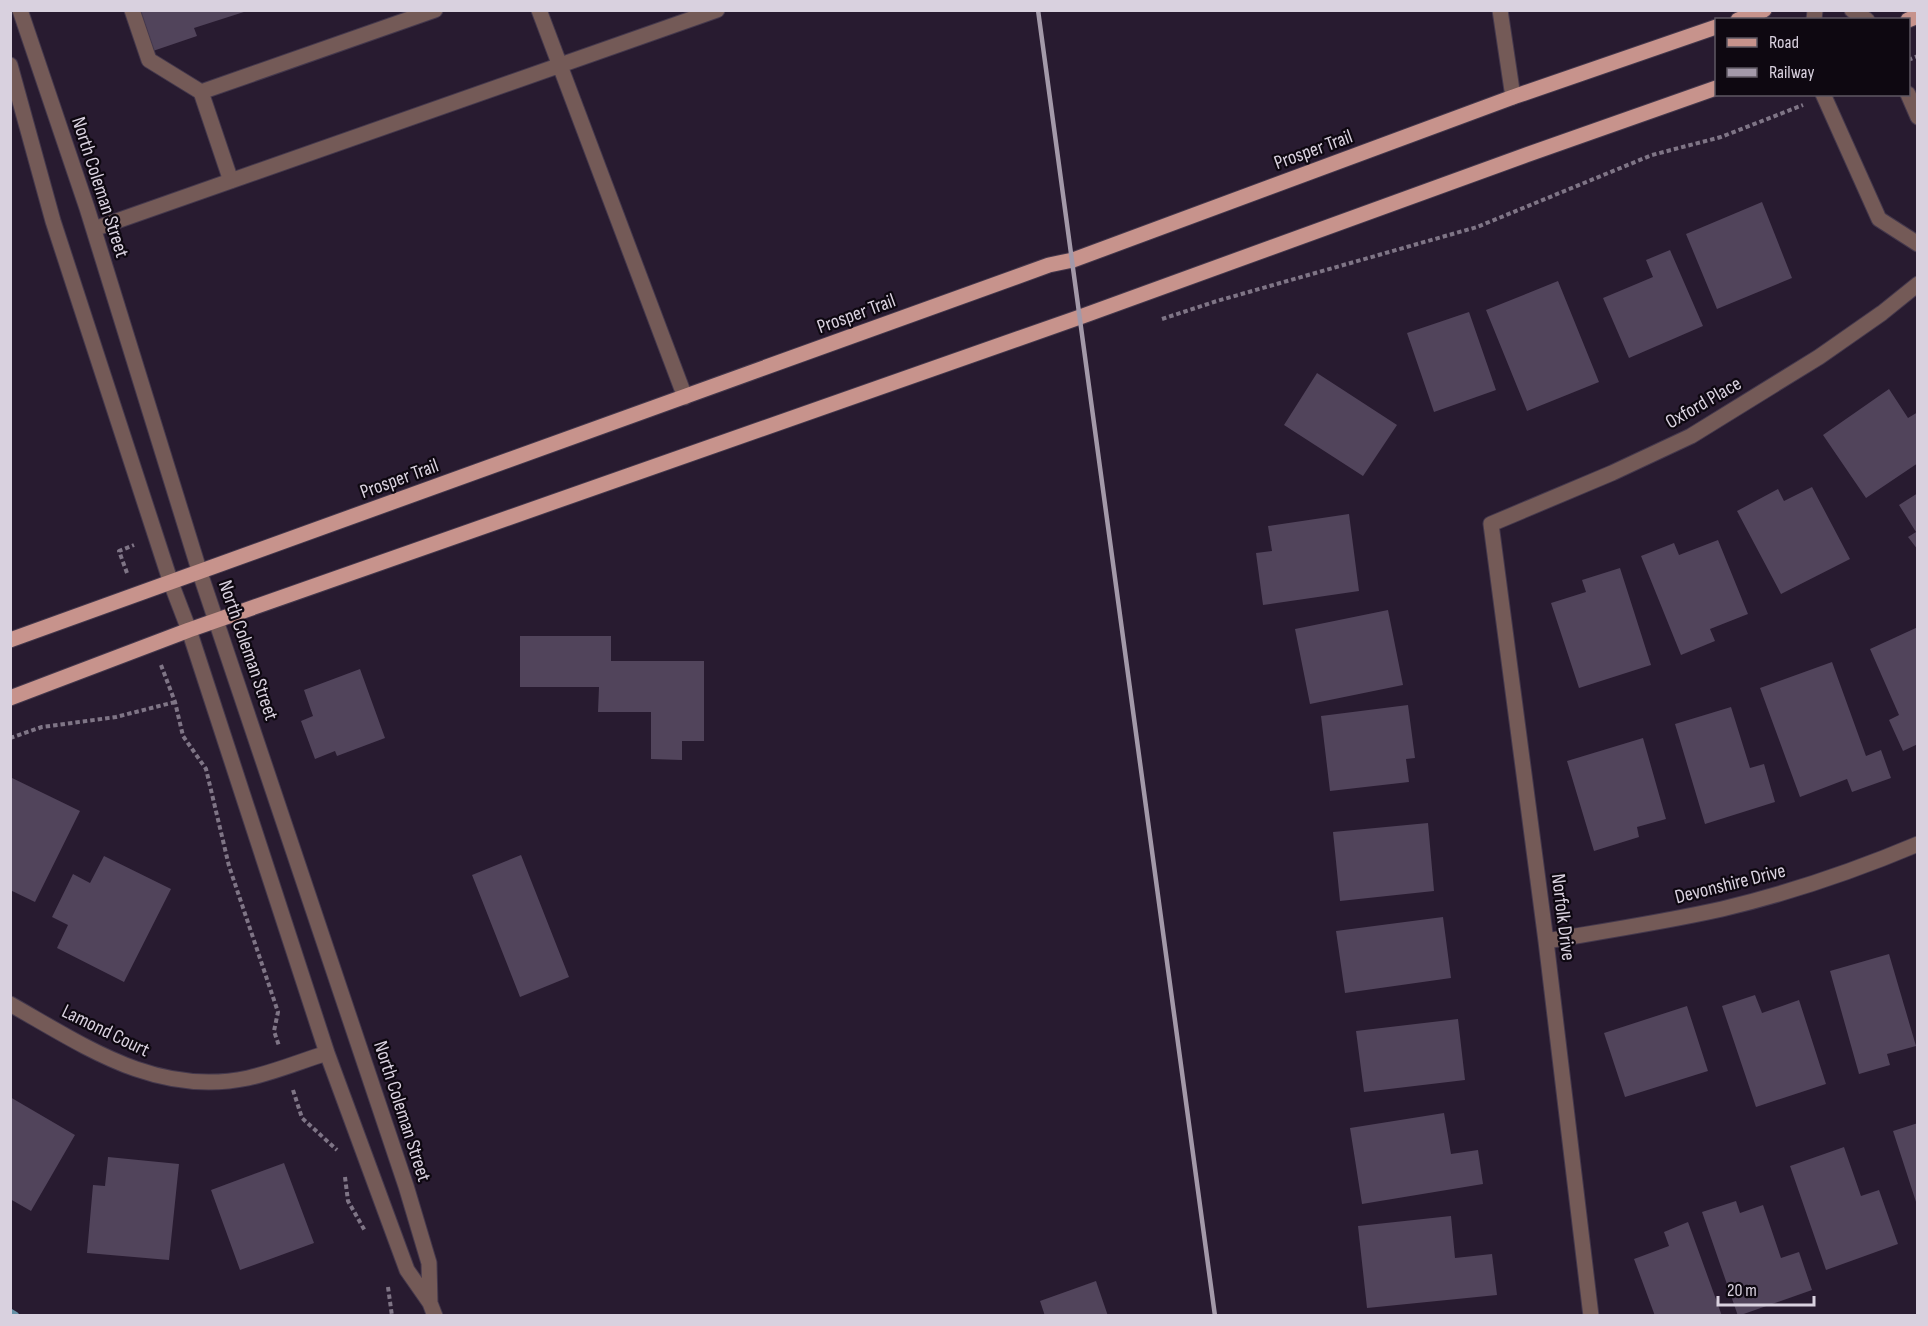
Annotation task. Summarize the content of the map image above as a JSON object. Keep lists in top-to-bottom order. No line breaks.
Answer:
{"streets":{"main road":["Prosper Trail"],"street":["North Coleman Street","Oxford Place","Devonshire Drive","Norfolk Drive","Lamond Court"]},"crossings":[["Prosper Trail","North Coleman Street"],["North Coleman Street","Lamond Court"],["Oxford Place","Norfolk Drive"],["Devonshire Drive","Norfolk Drive"]],"legend":["Road","Railway"],"scale_bar":"20 m"}
